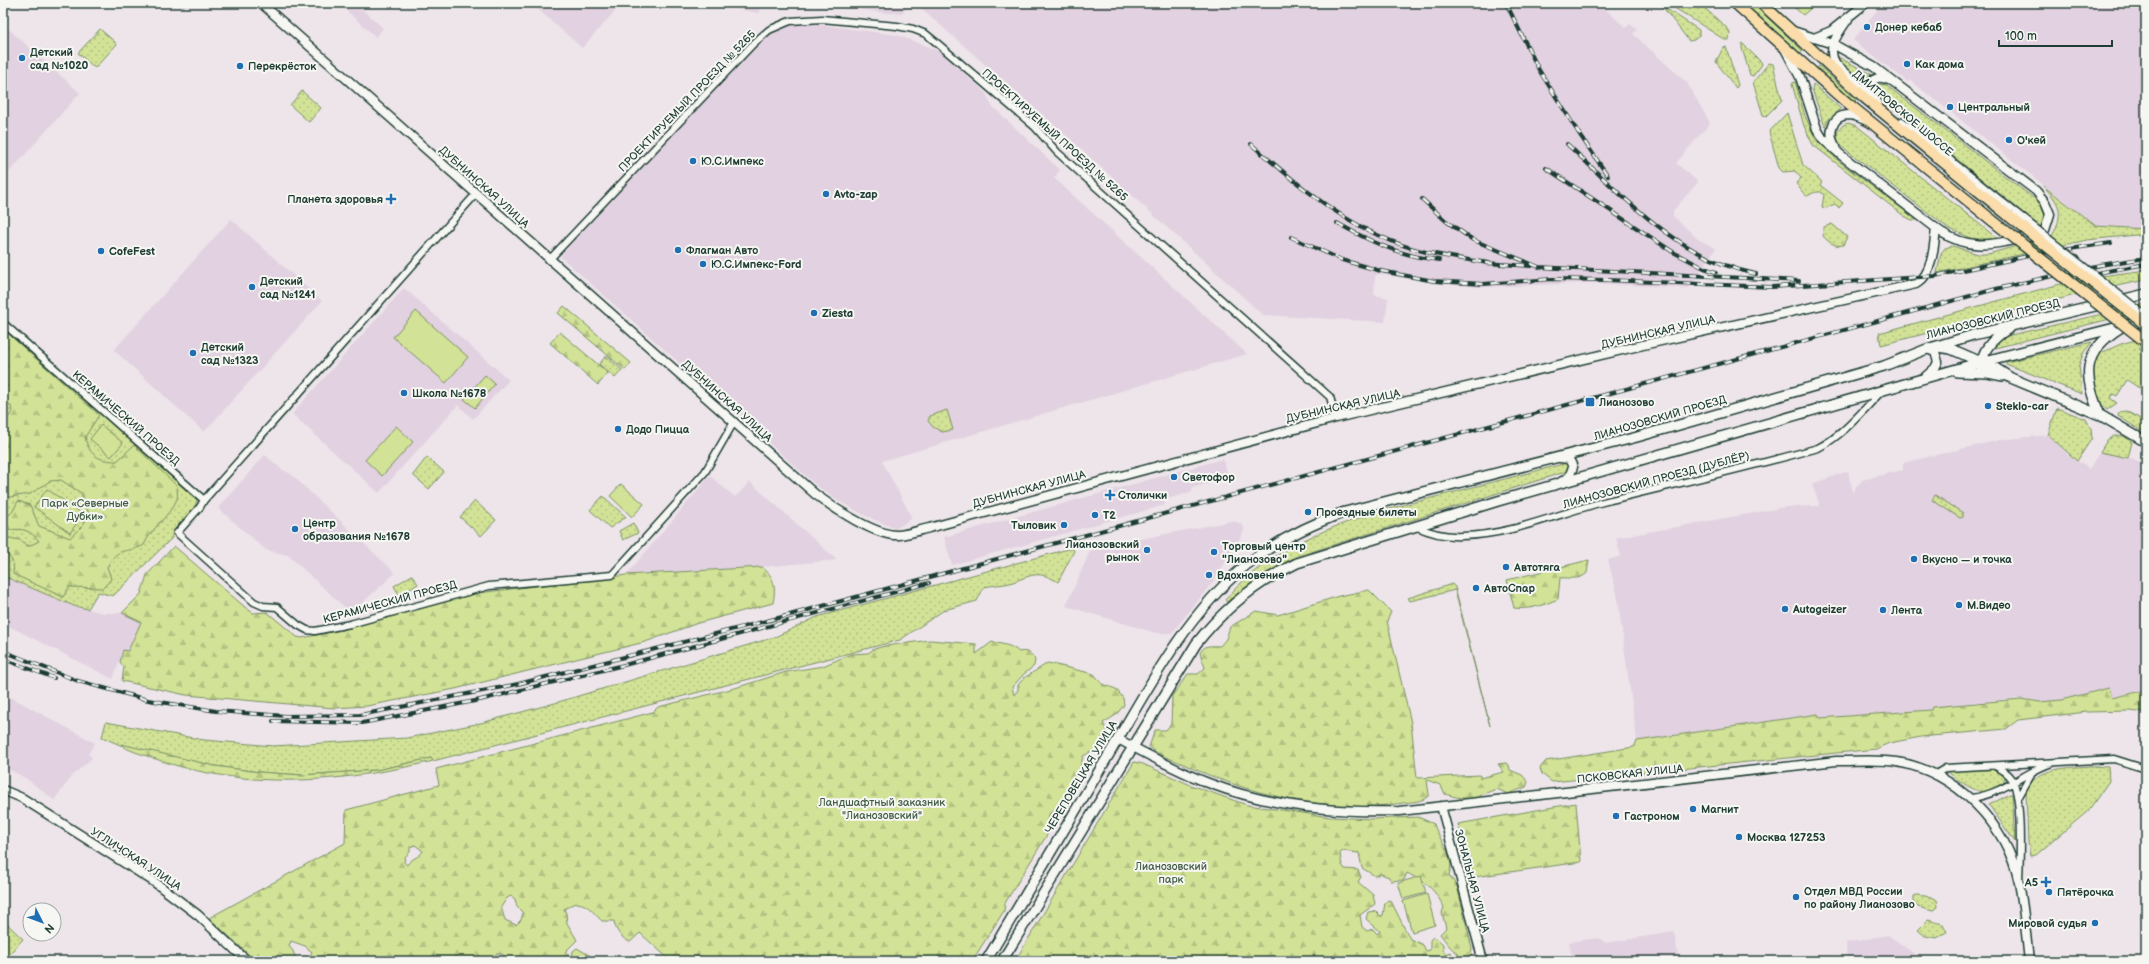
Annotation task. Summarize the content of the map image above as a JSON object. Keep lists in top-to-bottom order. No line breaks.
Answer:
{"streets":{"main road":["ДМИТРОВСКОЕ ШОССЕ","ЛИАНОЗОВСКИЙ ПРОЕЗД","ЧЕРЕПОВЕЦКАЯ УЛИЦА"],"street":["ПРОЕКТИРУЕМЫЙ ПРОЕЗД № 5265","ДУБНИНСКАЯ УЛИЦА","КЕРАМИЧЕСКИЙ ПРОЕЗД","ЛИАНОЗОВСКИЙ ПРОЕЗД (ДУБЛЁР)","ПСКОВСКАЯ УЛИЦА","УГЛИЧСКАЯ УЛИЦА","ЗОНАЛЬНАЯ УЛИЦА"]},"crossings":[["ПРОЕКТИРУЕМЫЙ ПРОЕЗД № 5265","ДУБНИНСКАЯ УЛИЦА"],["ДМИТРОВСКОЕ ШОССЕ","ДУБНИНСКАЯ УЛИЦА"],["ДУБНИНСКАЯ УЛИЦА","КЕРАМИЧЕСКИЙ ПРОЕЗД"],["ЛИАНОЗОВСКИЙ ПРОЕЗД","ЧЕРЕПОВЕЦКАЯ УЛИЦА"],["ПСКОВСКАЯ УЛИЦА","ЧЕРЕПОВЕЦКАЯ УЛИЦА"],["ПСКОВСКАЯ УЛИЦА","ЗОНАЛЬНАЯ УЛИЦА"]],"parks":["Парк «Северные Дубки»","Ландшафтный заказник \"Лианозовский\"","Лианозовский парк"],"places":{"other":["Донер кебаб","Детский сад №1020","Как дома","Перекрёсток","Центральный","О'кей","Ю.С.Импекс","Avto-zap","Флагман Авто","CofeFest","Ю.С.Импекс-Ford","Детский сад №1241","Ziesta","Детский сад №1323","Школа №1678","Steklo-car","Додо Пицца","Светофор","Проездные билеты","T2","Тыловик","Центр образования №1678","Лианозовский рынок","Торговый центр \"Лианозово\"","Вкусно — и точка","Автотяга","Вдохновение","АвтоСпар","М.Видео","Autogeizer","Лента","Магнит","Гастроном","Москва 127253","Пятёрочка","Отдел МВД России по району Лианозово","Мировой судья"],"health":["Планета здоровья","Столички","А5"],"transit":["Лианозово"]},"scale_bar":"100 m","north":"bottom right"}
